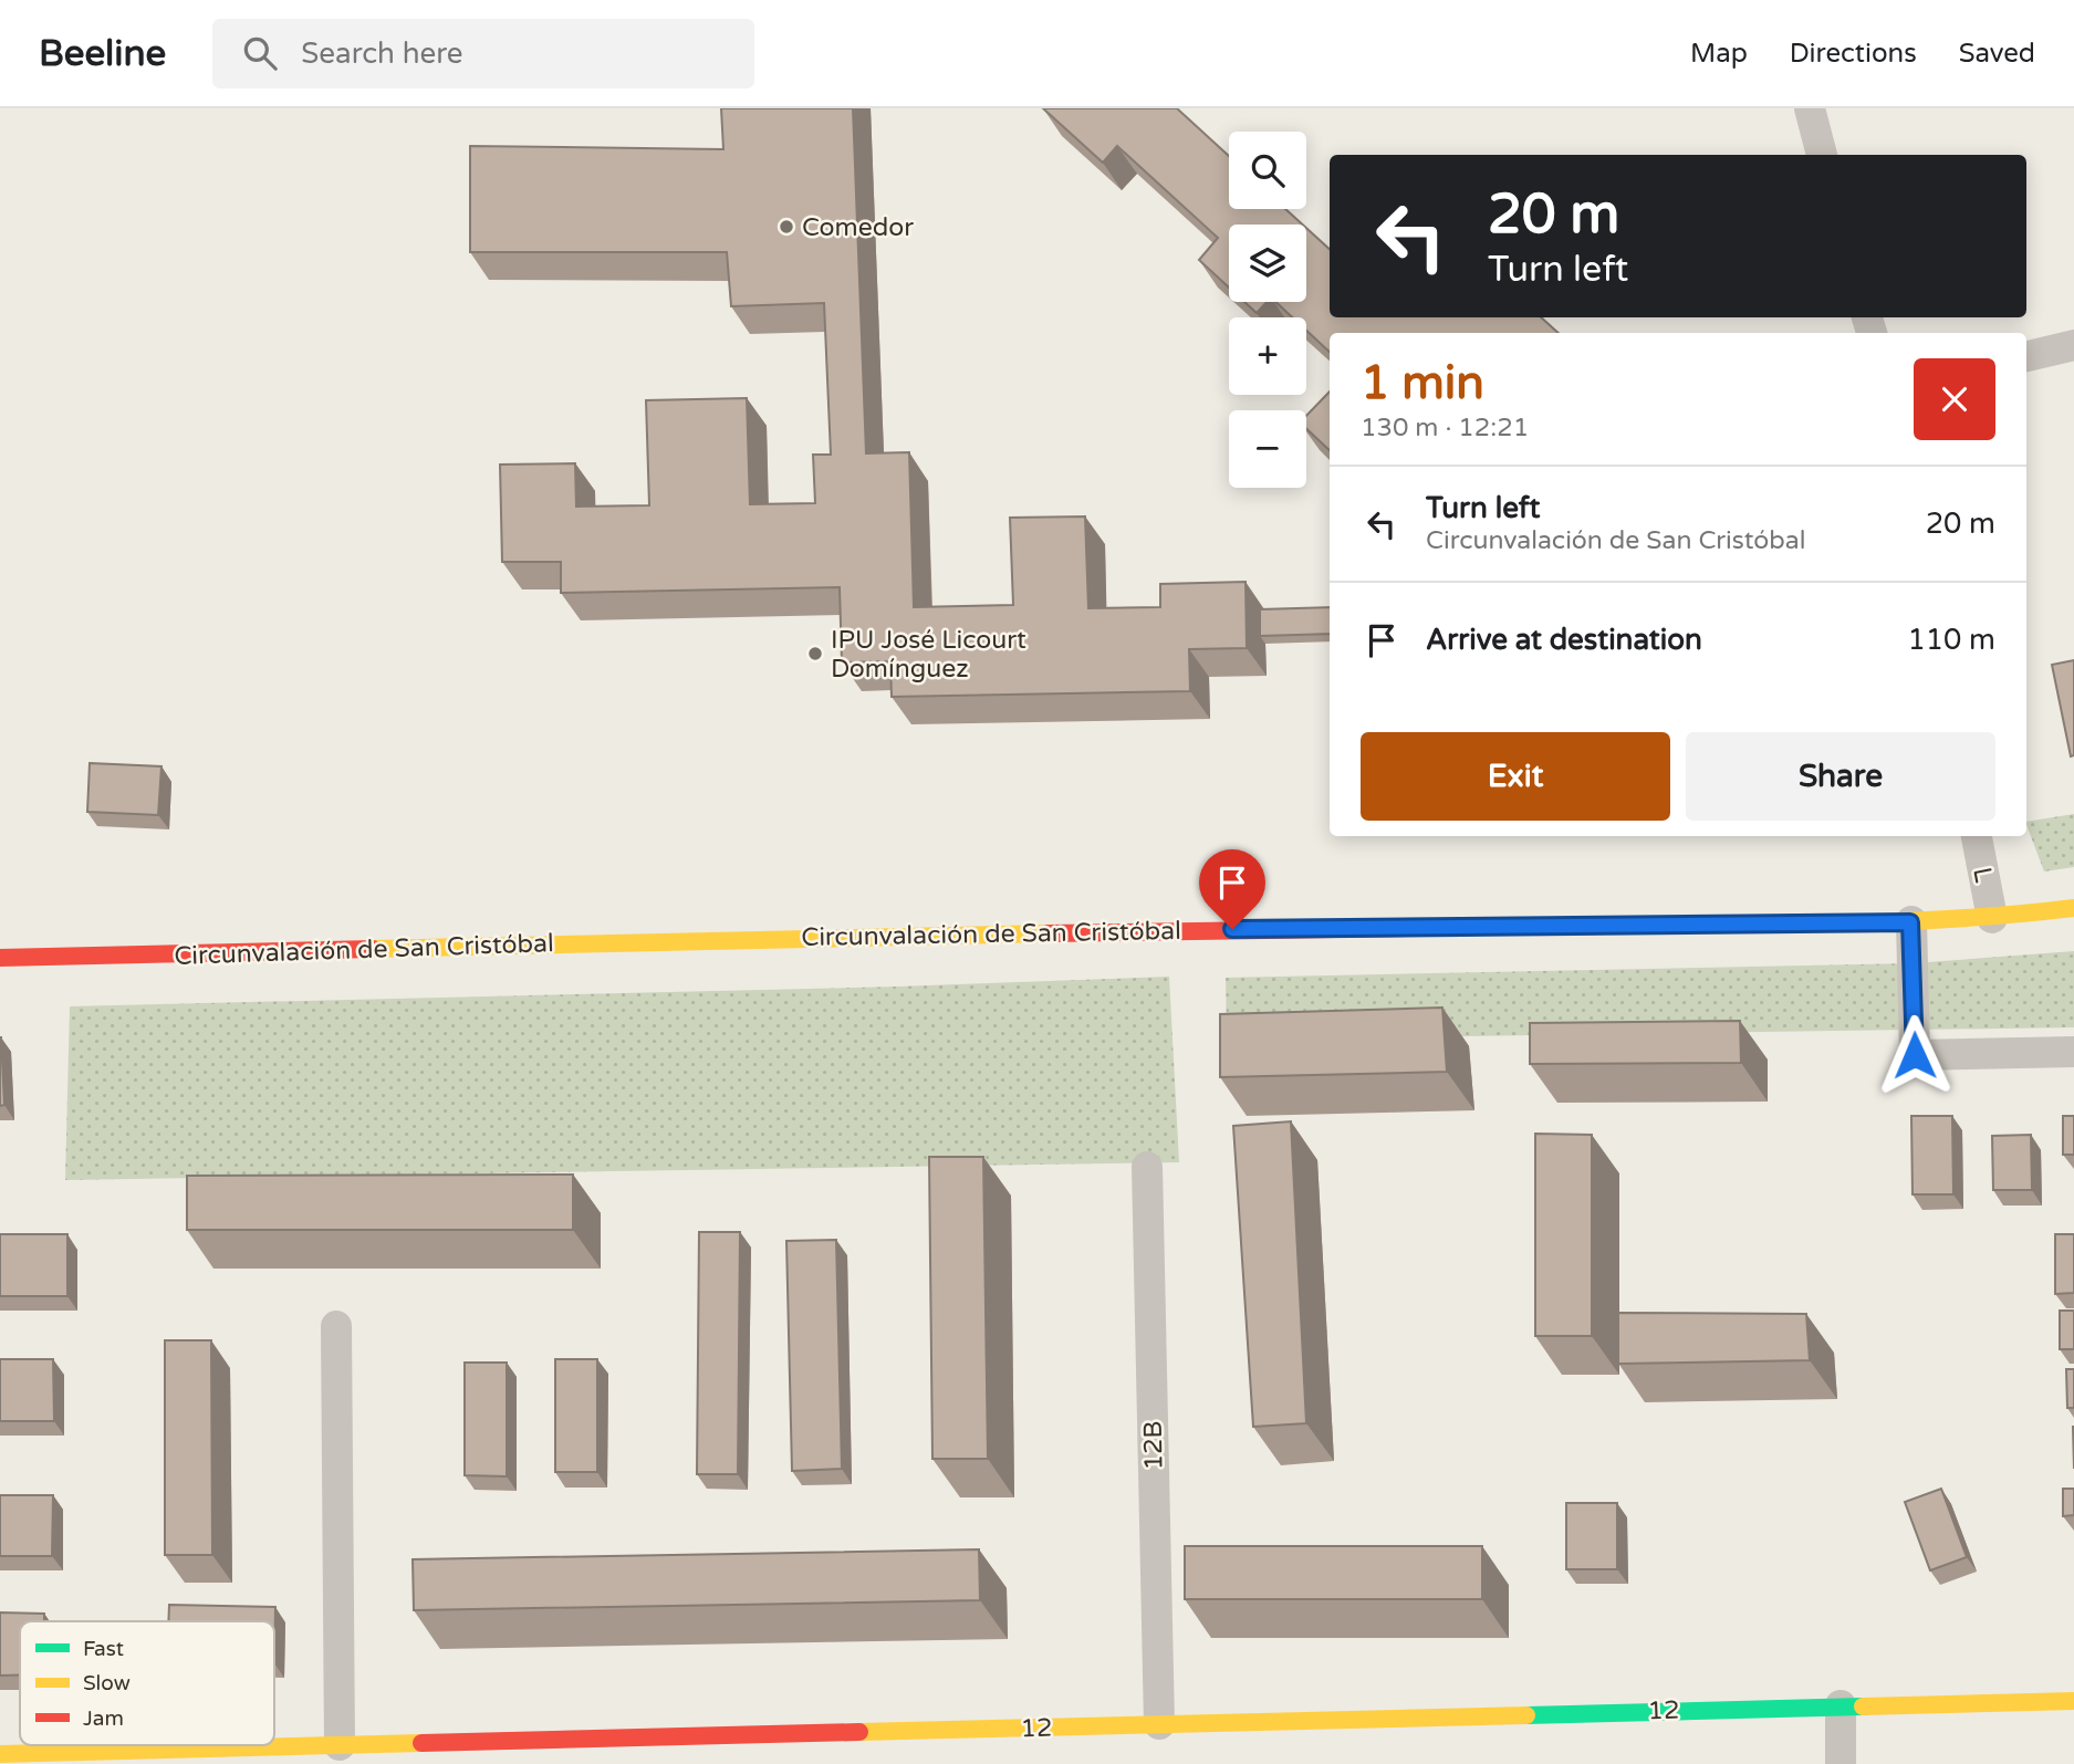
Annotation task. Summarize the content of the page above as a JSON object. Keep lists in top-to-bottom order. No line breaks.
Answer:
{"streets":{"street":["L","Circunvalación de San Cristóbal","12B","12"]},"crossings":[["L","Circunvalación de San Cristóbal"],["12B","12"]],"places":["Comedor","IPU José Licourt Domínguez"],"legend":["Fast","Slow","Jam"],"page":{"header":"Beeline","search":"Search here","nav":["Map","Directions","Saved"],"map_buttons":["+","−"],"turn":["20 m","Turn left"],"heading":["1 min","130 m · 12:21"],"list":[{"name":"Turn left","note":"Circunvalación de San Cristóbal","value":"20 m"},{"name":"Arrive at destination","value":"110 m"}],"buttons":["Exit","Share"]}}
